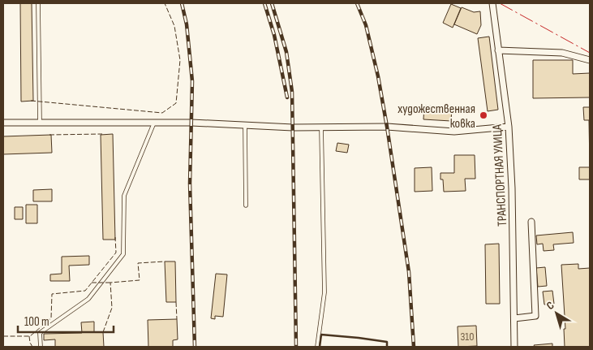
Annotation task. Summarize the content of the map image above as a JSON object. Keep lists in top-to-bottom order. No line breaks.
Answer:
{"streets":{"street":["ТРАНСПОРТНАЯ УЛИЦА"]},"places":["художественная ковка"],"house_numbers":["310"],"scale_bar":"100 m","north":"top left"}
